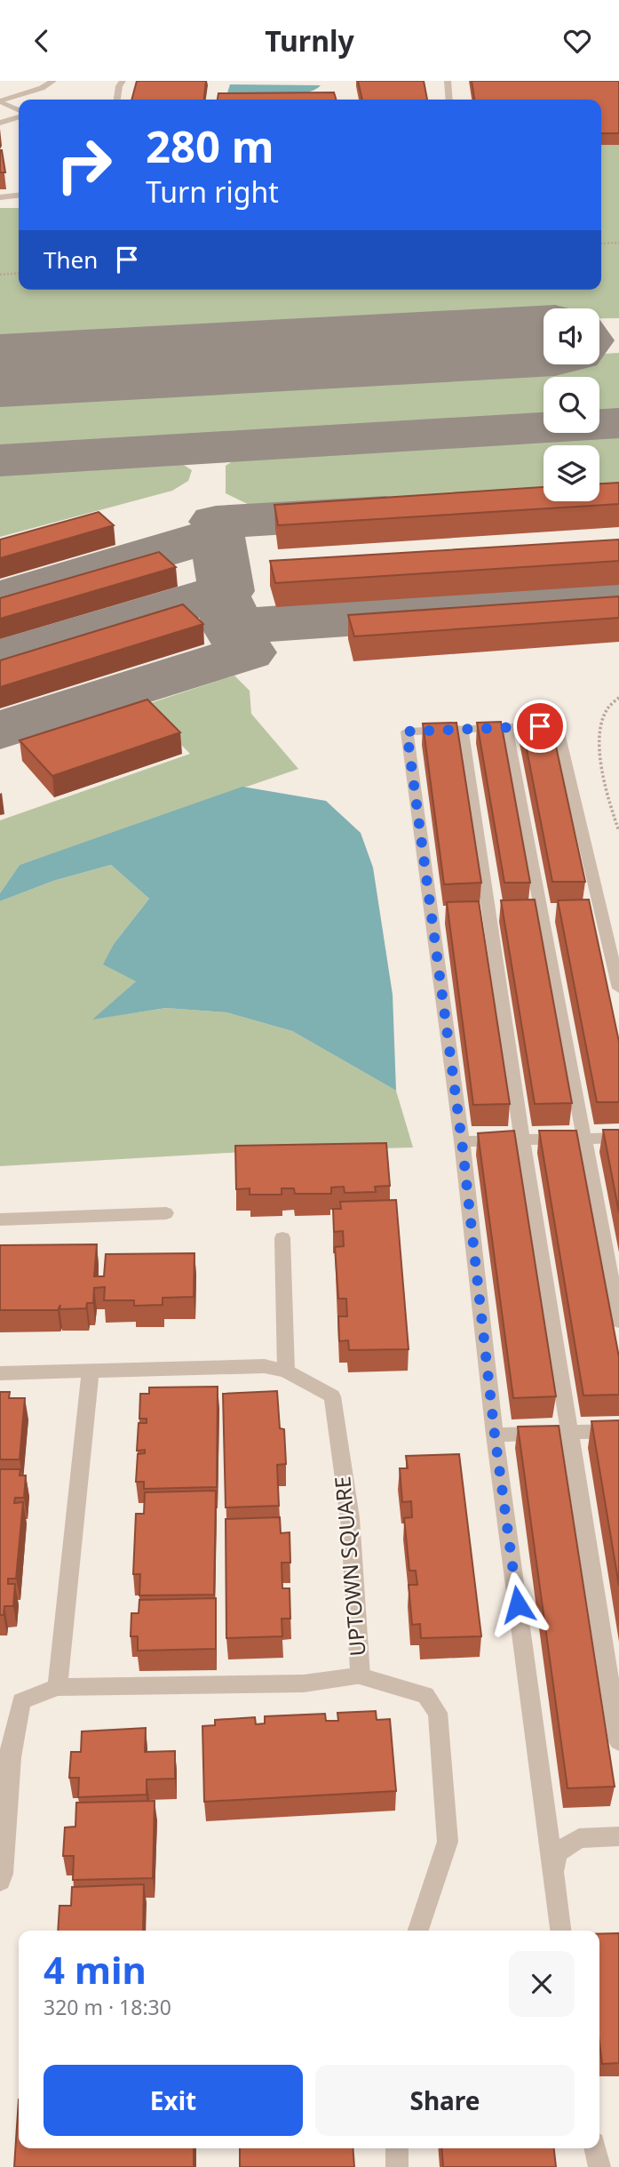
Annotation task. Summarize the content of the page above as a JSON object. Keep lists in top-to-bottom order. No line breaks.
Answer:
{"streets":{"street":["UPTOWN SQUARE"]},"page":{"header":"Turnly","turn":["280 m","Turn right"],"then":"Then","heading":["4 min","320 m · 18:30"],"buttons":["Exit","Share"]}}
